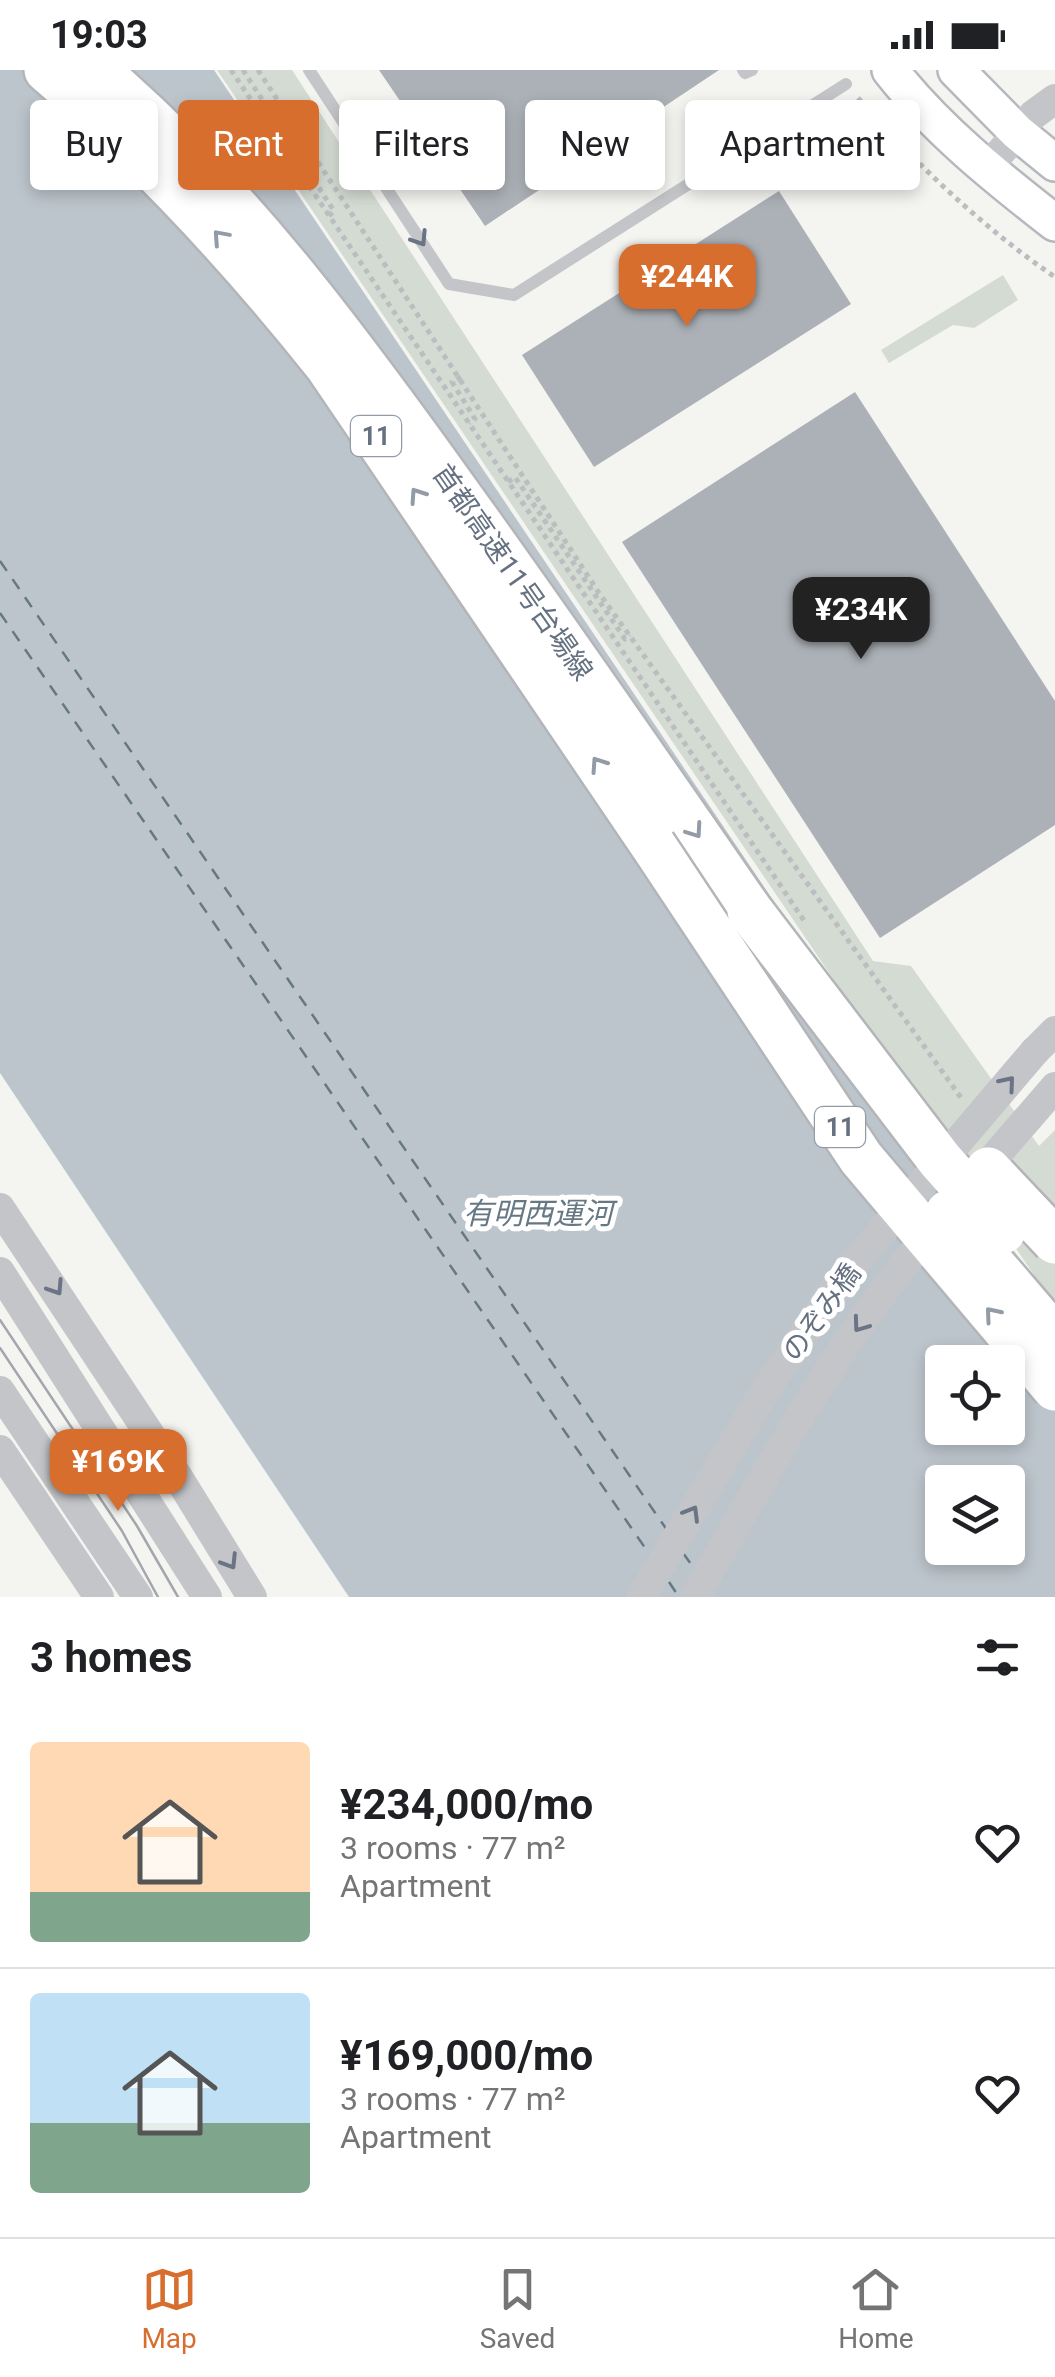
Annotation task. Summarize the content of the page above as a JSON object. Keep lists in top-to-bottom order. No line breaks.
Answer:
{"streets":{"highway":["11","首都高速11号台場線"],"street":["のぞみ橋"]},"crossings":[["11","首都高速11号台場線"]],"water":["有明西運河"],"page":{"status":"19:03","chip":["Buy","Rent","Filters","New","Apartment"],"price":["¥244K","¥234K","¥169K"],"heading":"3 homes","list":[{"name":"¥234,000/mo","note":"3 rooms · 77 m² · Apartment"},{"name":"¥169,000/mo","note":"3 rooms · 77 m² · Apartment"}],"tabs":["Map","Saved","Home"]}}
